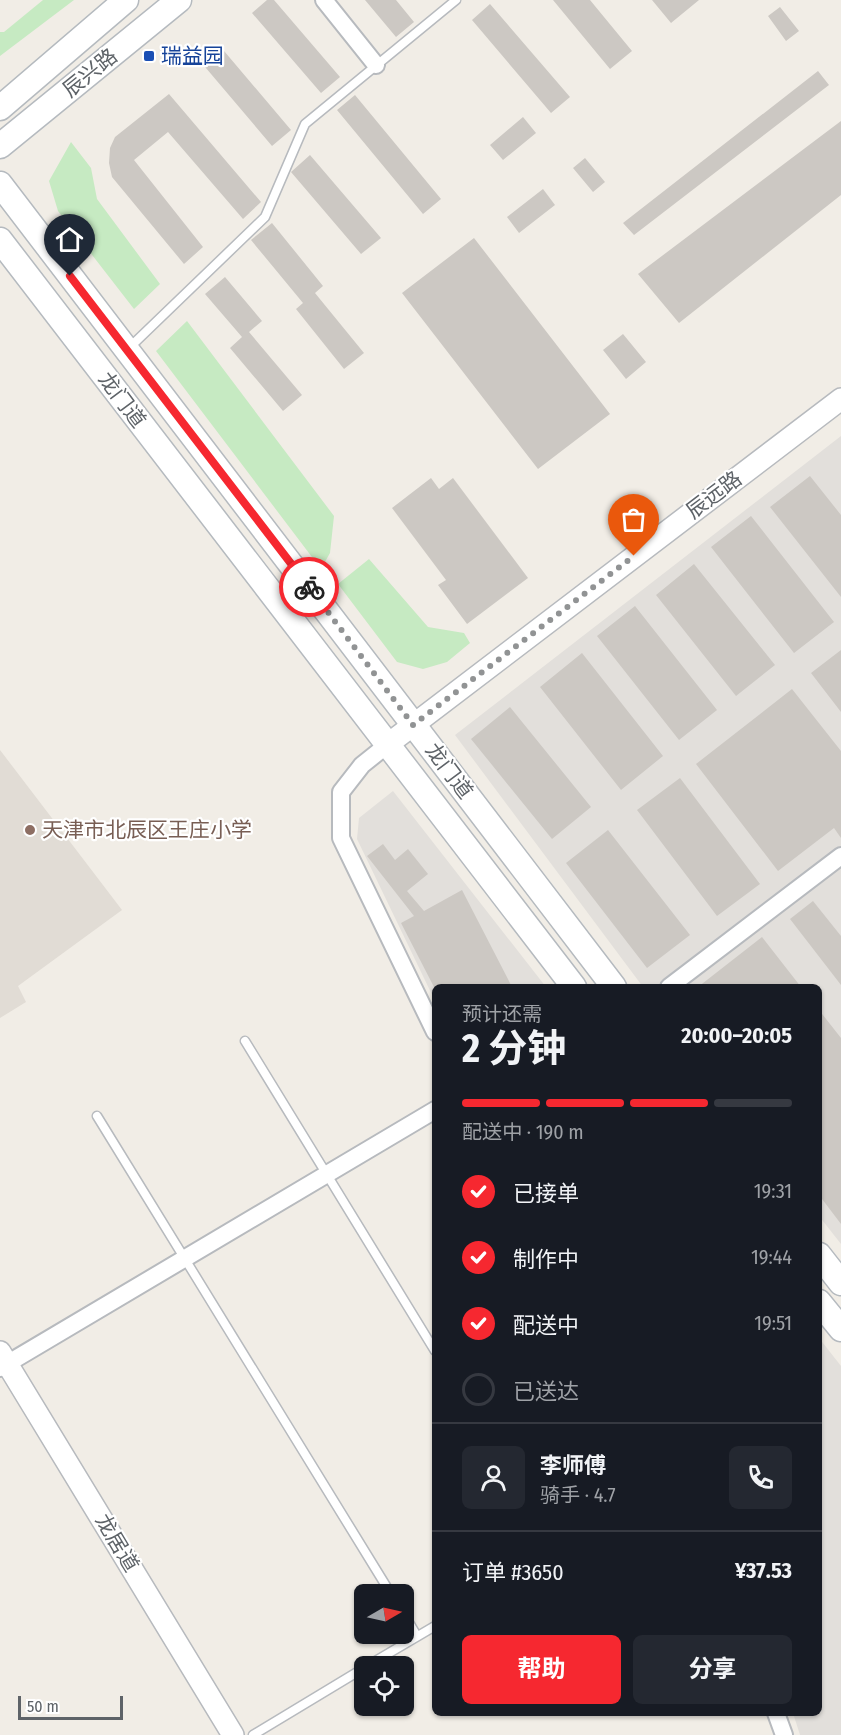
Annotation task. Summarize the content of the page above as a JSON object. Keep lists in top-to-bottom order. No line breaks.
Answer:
{"streets":{"main road":["辰兴路","龙门道"],"street":["辰远路","龙居道"]},"crossings":[["龙门道","辰远路"]],"places":{"transit":["瑞益园"],"other":["天津市北辰区王庄小学"]},"scale_bar":"50 m","north":"right","page":{"heading":["2 分钟","预计还需","20:00–20:05"],"panel":["李师傅","骑手 · 4.7","订单 #3650","¥37.53"],"bar":"配送中 · 190 m","list":[["已接单","19:31"],["制作中","19:44"],["配送中","19:51"],"已送达"],"buttons":["帮助","分享"],"scale":"50 m"}}
